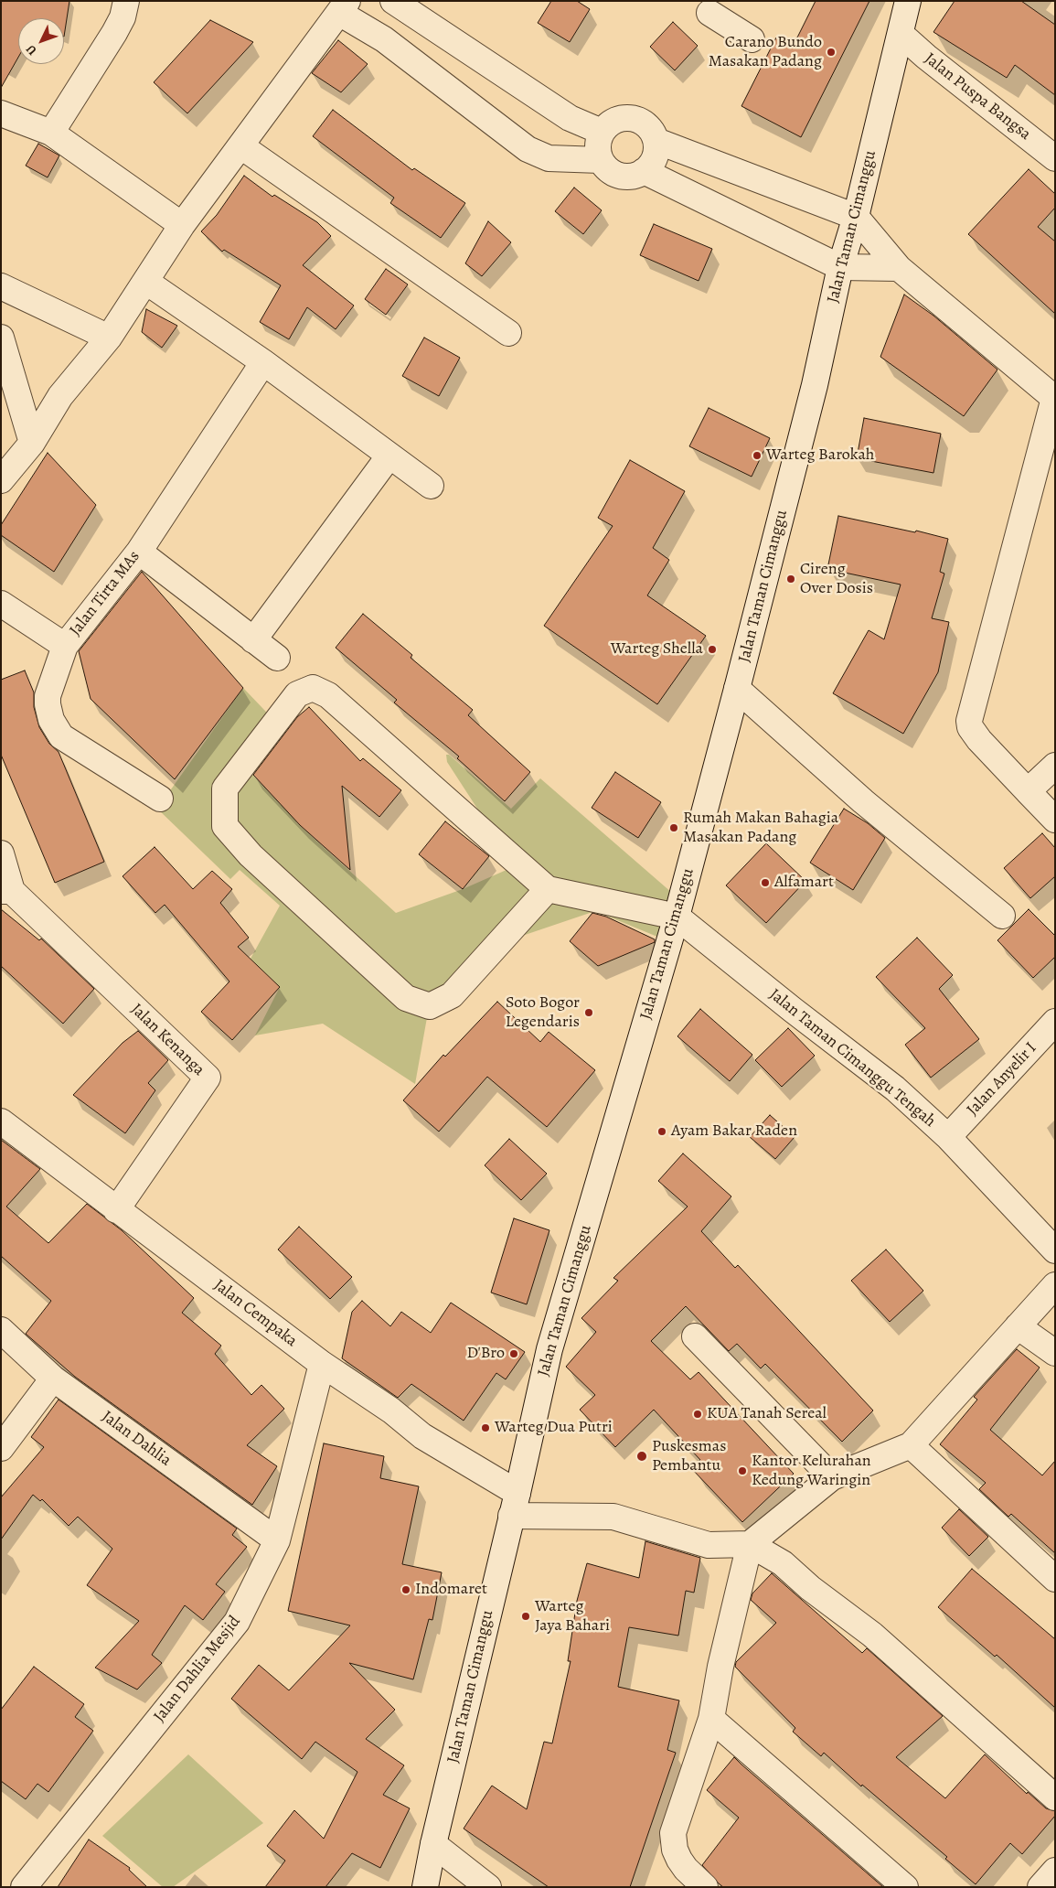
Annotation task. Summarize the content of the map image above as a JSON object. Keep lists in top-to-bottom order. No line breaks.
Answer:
{"streets":{"street":["Jalan Puspa Bangsa","Jalan Taman Cimanggu","Jalan Tirta MAs","Jalan Kenanga","Jalan Taman Cimanggu Tengah","Jalan Anyelir I","Jalan Cempaka","Jalan Dahlia","Jalan Dahlia Mesjid"]},"crossings":[["Jalan Puspa Bangsa","Jalan Taman Cimanggu"],["Jalan Taman Cimanggu","Jalan Taman Cimanggu Tengah"],["Jalan Taman Cimanggu","Jalan Cempaka"],["Jalan Kenanga","Jalan Cempaka"],["Jalan Taman Cimanggu Tengah","Jalan Anyelir I"],["Jalan Cempaka","Jalan Dahlia Mesjid"],["Jalan Dahlia","Jalan Dahlia Mesjid"]],"places":["Carano Bundo Masakan Padang","Warteg Barokah","Cireng Over Dosis","Warteg Shella","Rumah Makan Bahagia Masakan Padang","Alfamart","Soto Bogor Legendaris","Ayam Bakar Raden","D'Bro","KUA Tanah Sereal","Warteg Dua Putri","Puskesmas Pembantu","Kantor Kelurahan Kedung Waringin","Indomaret","Warteg Jaya Bahari"],"north":"bottom left"}
